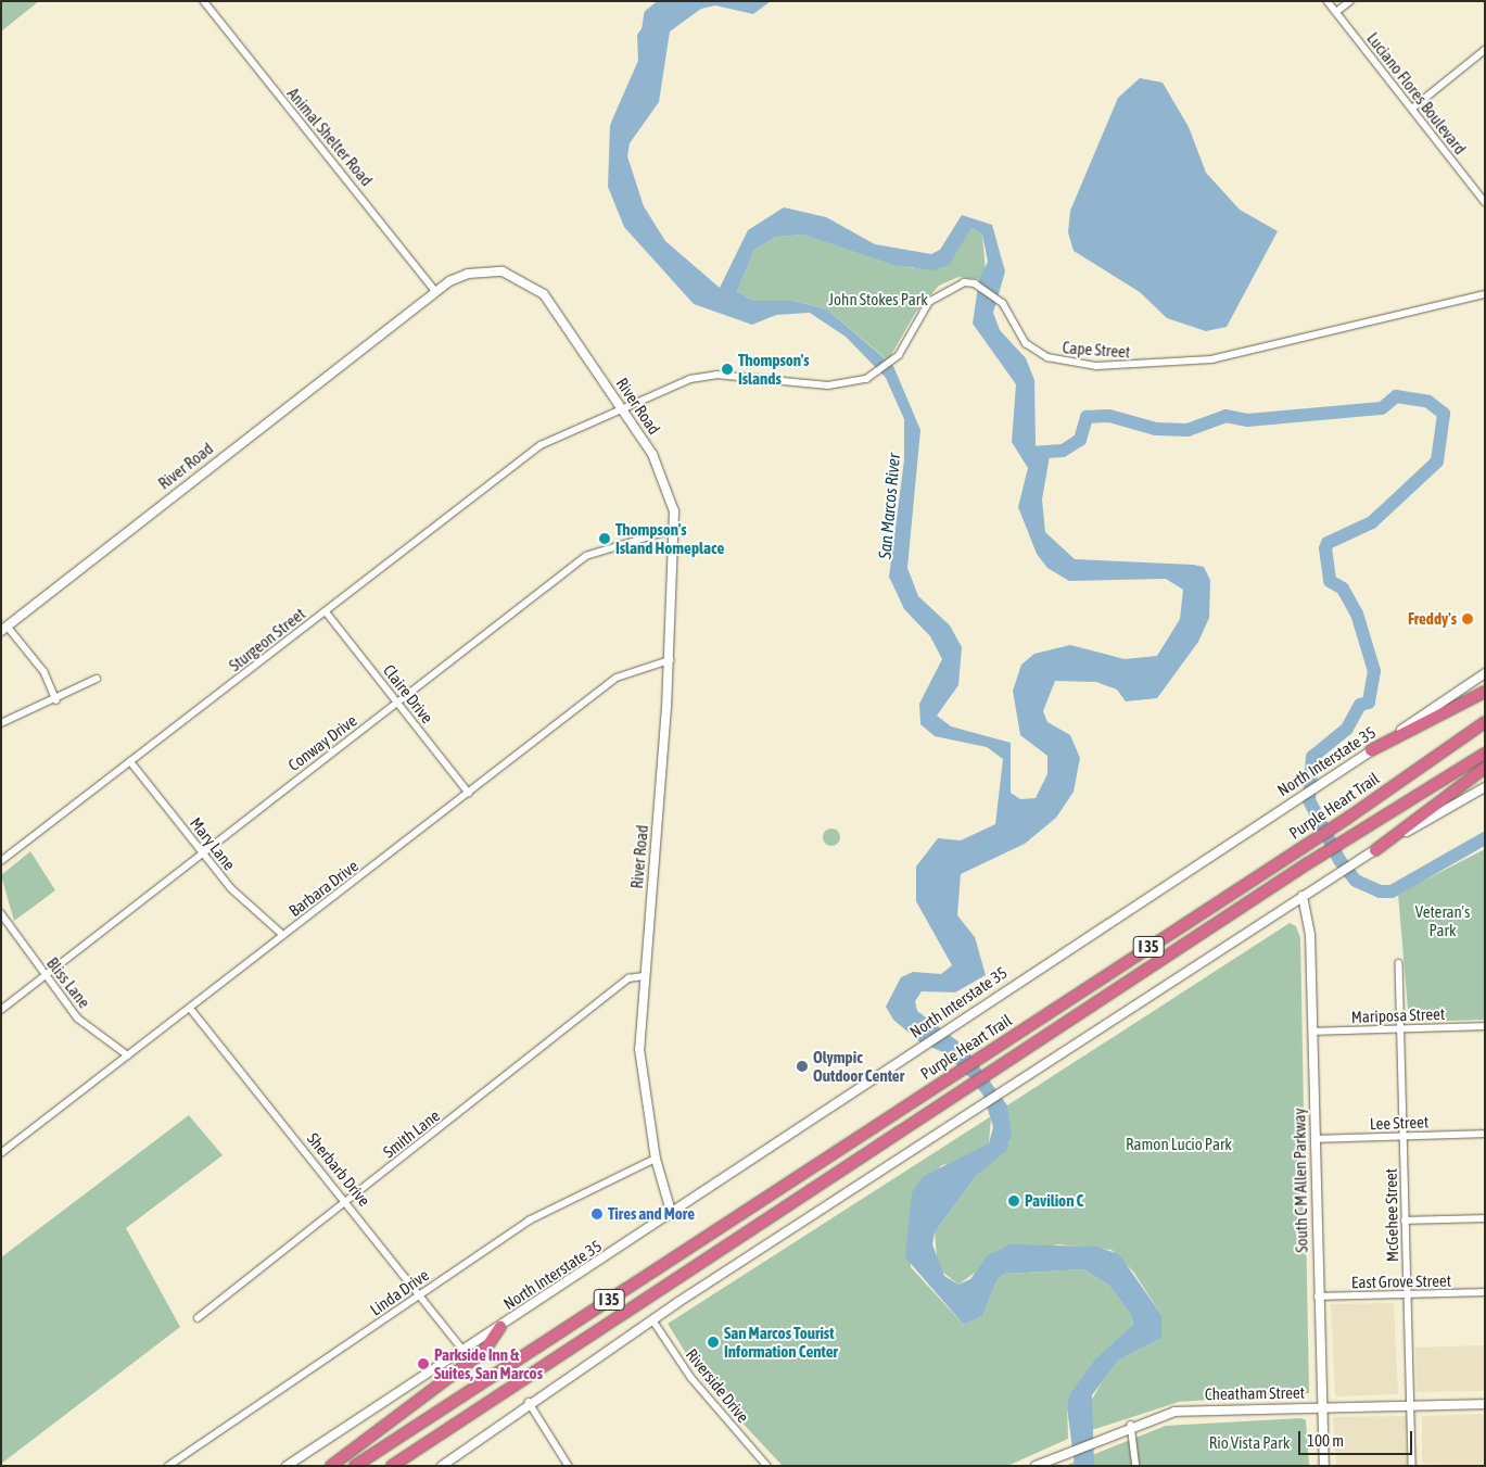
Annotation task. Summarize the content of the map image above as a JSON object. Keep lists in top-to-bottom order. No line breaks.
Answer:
{"streets":{"highway":["Purple Heart Trail","I 35"],"main road":["River Road","North Interstate 35","South C M Allen Parkway","Cheatham Street"],"street":["Luciano Flores Boulevard","Animal Shelter Road","Cape Street","Sturgeon Street","Claire Drive","Conway Drive","Mary Lane","Barbara Drive","Bliss Lane","Mariposa Street","Lee Street","Smith Lane","Sherbarb Drive","McGehee Street","East Grove Street","Linda Drive","Riverside Drive"]},"crossings":[["Animal Shelter Road","River Road"],["Cape Street","River Road"],["Cape Street","Sturgeon Street"],["River Road","Sturgeon Street"],["River Road","Conway Drive"],["River Road","North Interstate 35"],["River Road","Barbara Drive"],["River Road","Smith Lane"],["River Road","Linda Drive"],["Sturgeon Street","Claire Drive"],["Sturgeon Street","Mary Lane"],["Claire Drive","Conway Drive"],["Claire Drive","Barbara Drive"],["Conway Drive","Mary Lane"],["Conway Drive","Bliss Lane"],["North Interstate 35","Sherbarb Drive"],["Mary Lane","Barbara Drive"],["Barbara Drive","Bliss Lane"],["Barbara Drive","Sherbarb Drive"],["Mariposa Street","South C M Allen Parkway"],["Mariposa Street","McGehee Street"],["Lee Street","South C M Allen Parkway"],["Lee Street","McGehee Street"],["Smith Lane","Sherbarb Drive"],["Sherbarb Drive","Linda Drive"],["South C M Allen Parkway","East Grove Street"],["South C M Allen Parkway","Cheatham Street"],["McGehee Street","East Grove Street"],["McGehee Street","Cheatham Street"]],"water":["San Marcos River"],"parks":["John Stokes Park","Veteran's Park","Ramon Lucio Park","Rio Vista Park"],"places":["Thompson's Islands","Thompson's Island Homeplace","Freddy's","Olympic Outdoor Center","Pavilion C","Tires and More","San Marcos Tourist Information Center","Parkside Inn & Suites, San Marcos"],"scale_bar":"100 m"}
